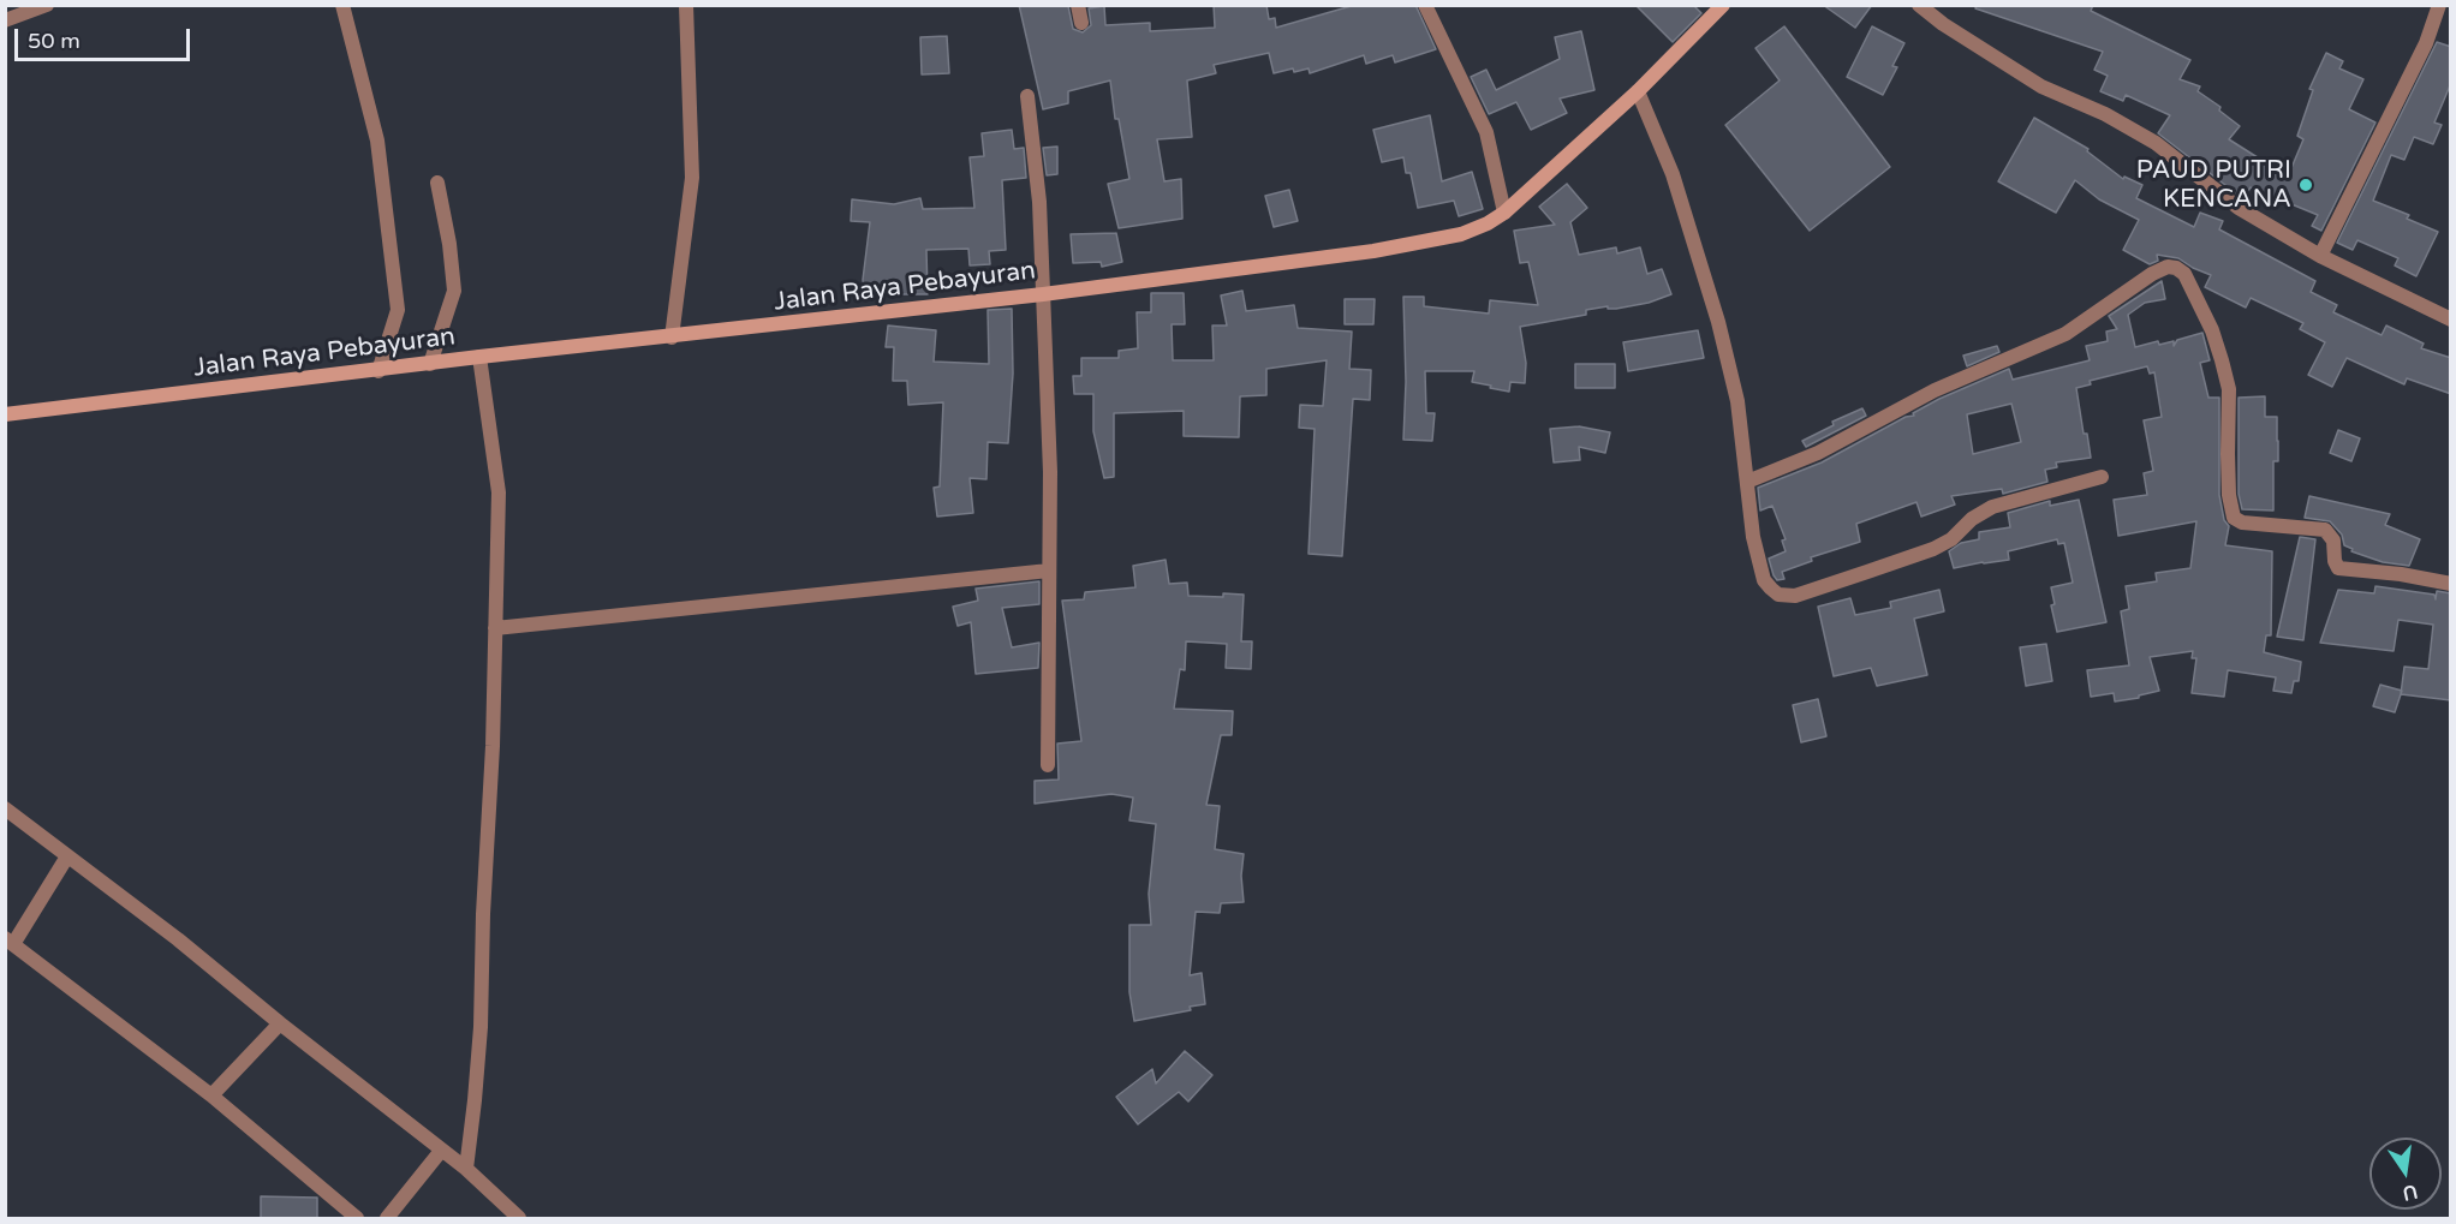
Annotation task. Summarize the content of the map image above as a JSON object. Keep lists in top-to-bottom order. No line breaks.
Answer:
{"streets":{"main road":["Jalan Raya Pebayuran"]},"places":["PAUD PUTRI KENCANA"],"scale_bar":"50 m","north":"bottom"}
